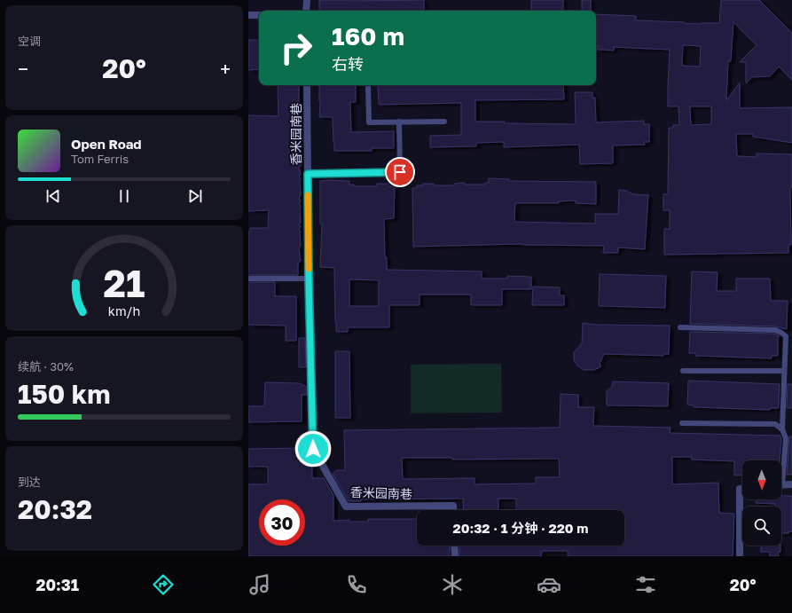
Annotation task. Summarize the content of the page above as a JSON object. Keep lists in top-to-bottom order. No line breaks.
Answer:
{"streets":{"street":["香米园南巷"]},"north":"bottom","page":{"tile":["空调",["续航 · 30%","150 km"],["到达","20:32"]],"turn":["160 m","右转"],"heat":["−","20°","+"],"song":["Open Road","Tom Ferris"],"limit":"30","trip":"20:32 · 1 分钟 · 220 m","tabs":["20:31","20°"],"gauge":["21","km/h"]}}
